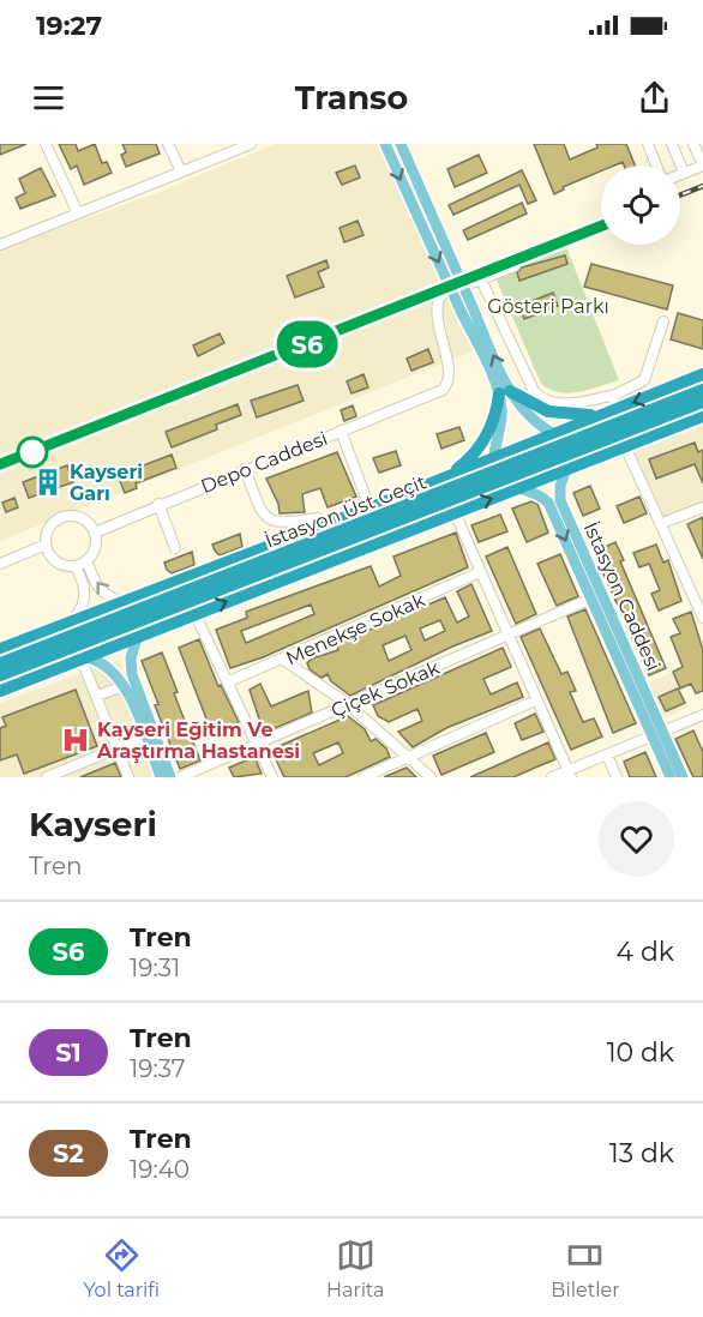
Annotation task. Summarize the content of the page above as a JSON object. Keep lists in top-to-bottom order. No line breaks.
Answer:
{"streets":{"highway":["İstasyon Üst Geçit"],"main road":["İstasyon Caddesi"],"street":["Depo Caddesi","Menekşe Sokak","Çiçek Sokak"]},"crossings":[["İstasyon Caddesi","Çiçek Sokak"]],"parks":["Gösteri Parkı"],"places":{"building":["Kayseri Garı"],"hospital":["Kayseri Eğitim Ve Araştırma Hastanesi"]},"page":{"status":"19:27","header":"Transo","on_map":"S6","heading":["Kayseri","Tren"],"list":[{"mark":"S6","name":"Tren","note":"19:31","value":"4 dk"},{"mark":"S1","name":"Tren","note":"19:37","value":"10 dk"},{"mark":"S2","name":"Tren","note":"19:40","value":"13 dk"}],"tabs":["Yol tarifi","Harita","Biletler"]}}
